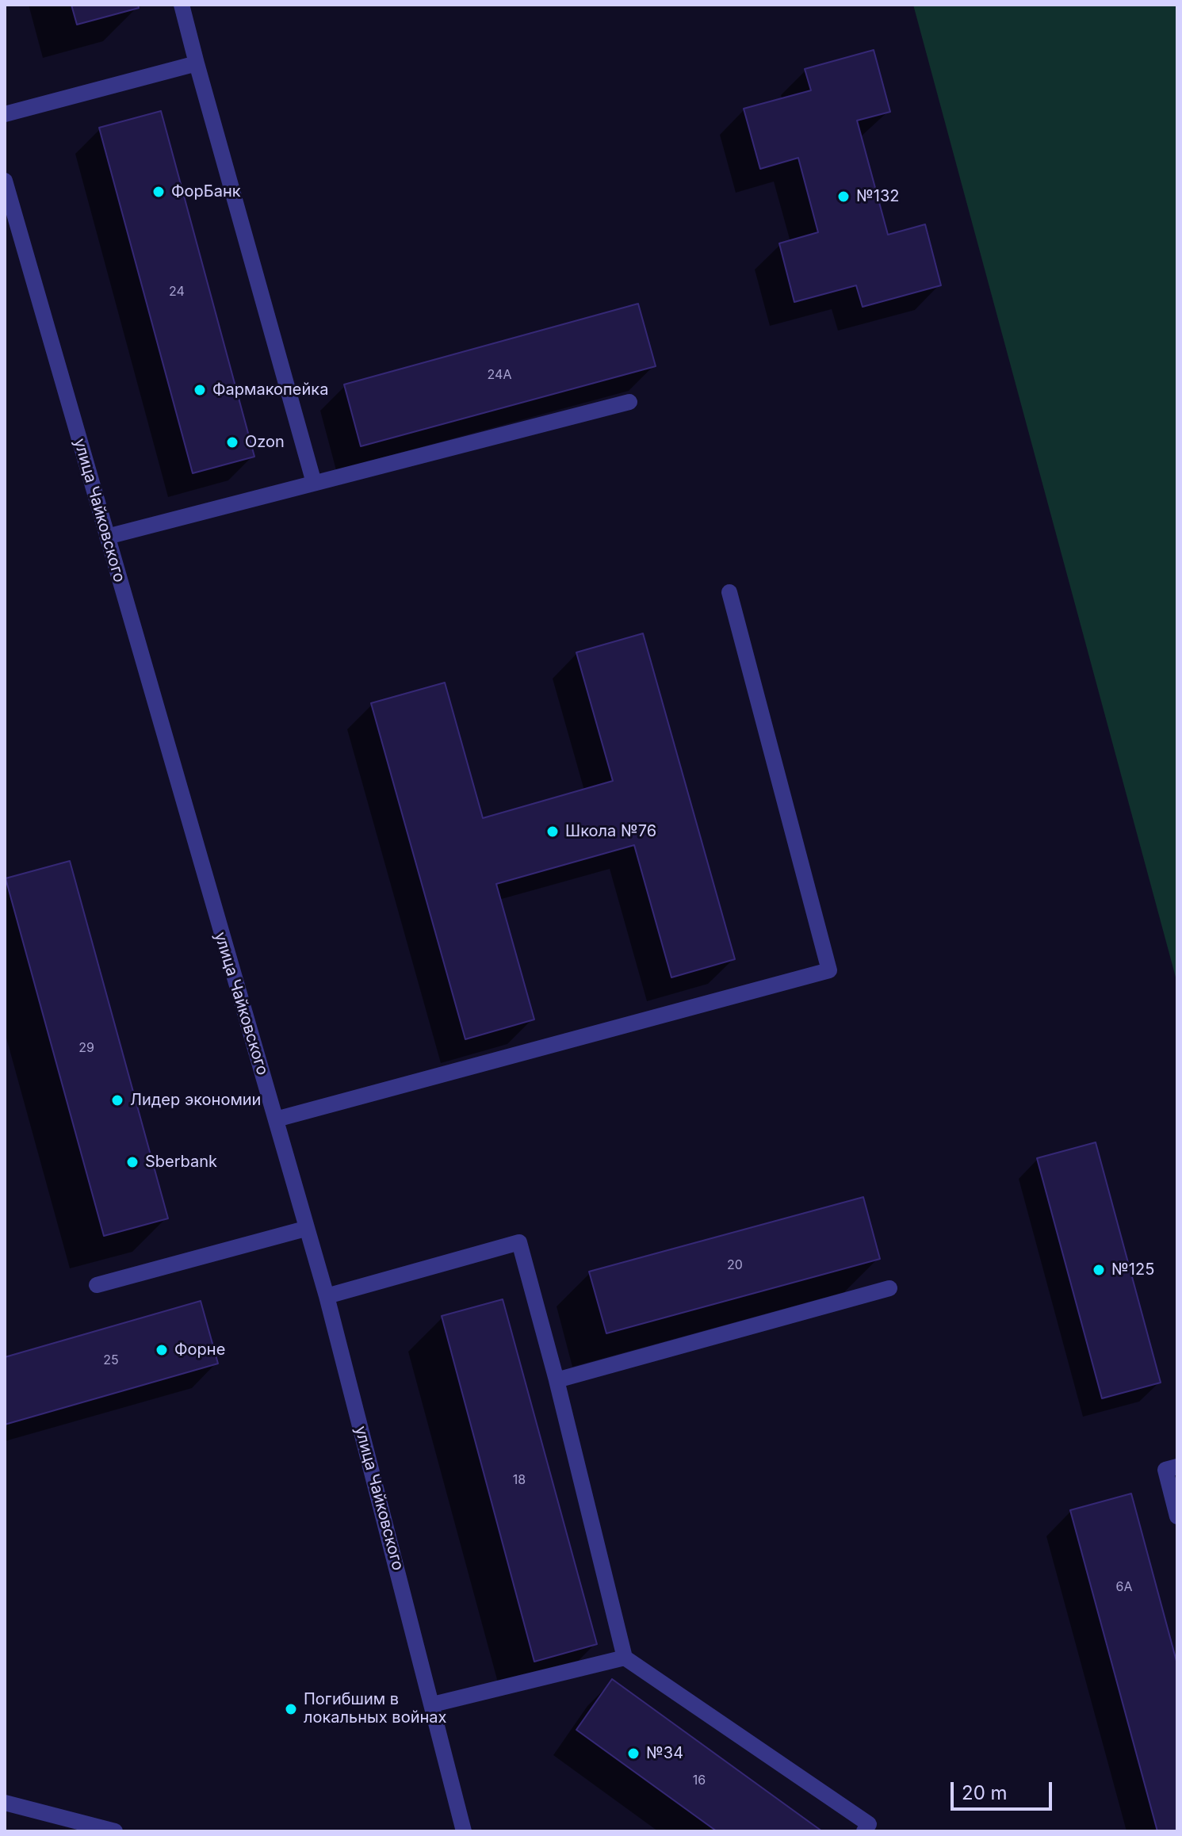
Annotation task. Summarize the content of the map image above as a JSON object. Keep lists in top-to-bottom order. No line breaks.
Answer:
{"streets":{"street":["улица Чайковского"]},"places":["ФорБанк","№132","Фармакопейка","Ozon","Школа №76","Лидер экономии","Sberbank","№125","Форне","Погибшим в локальных войнах","№34"],"house_numbers":["24","24А","29","20","25","18","6А","16"],"scale_bar":"20 m"}
